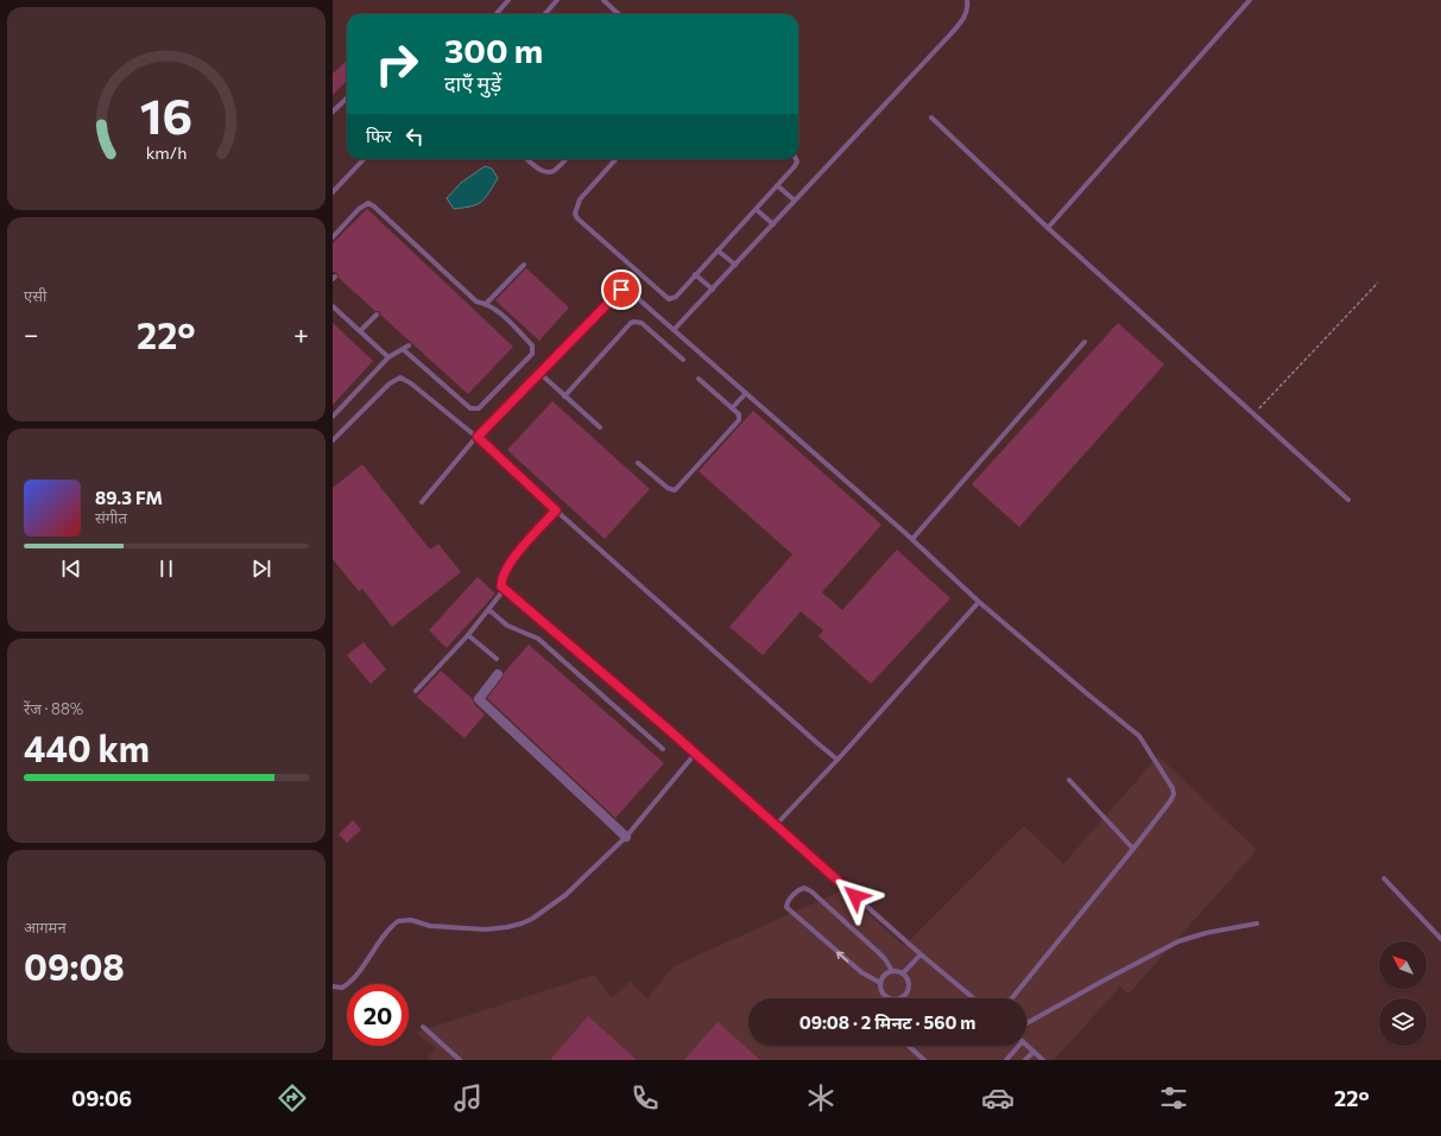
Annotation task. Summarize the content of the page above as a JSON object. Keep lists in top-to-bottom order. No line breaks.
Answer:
{"north":"top left","page":{"turn":["300 m","दाएँ मुड़ें"],"then":"फिर","tile":["एसी",["रेंज · 88%","440 km"],["आगमन","09:08"]],"heat":["−","22°","+"],"song":["89.3 FM","संगीत"],"limit":"20","trip":"09:08 · 2 मिनट · 560 m","tabs":["09:06","22°"],"gauge":["16","km/h"]}}
